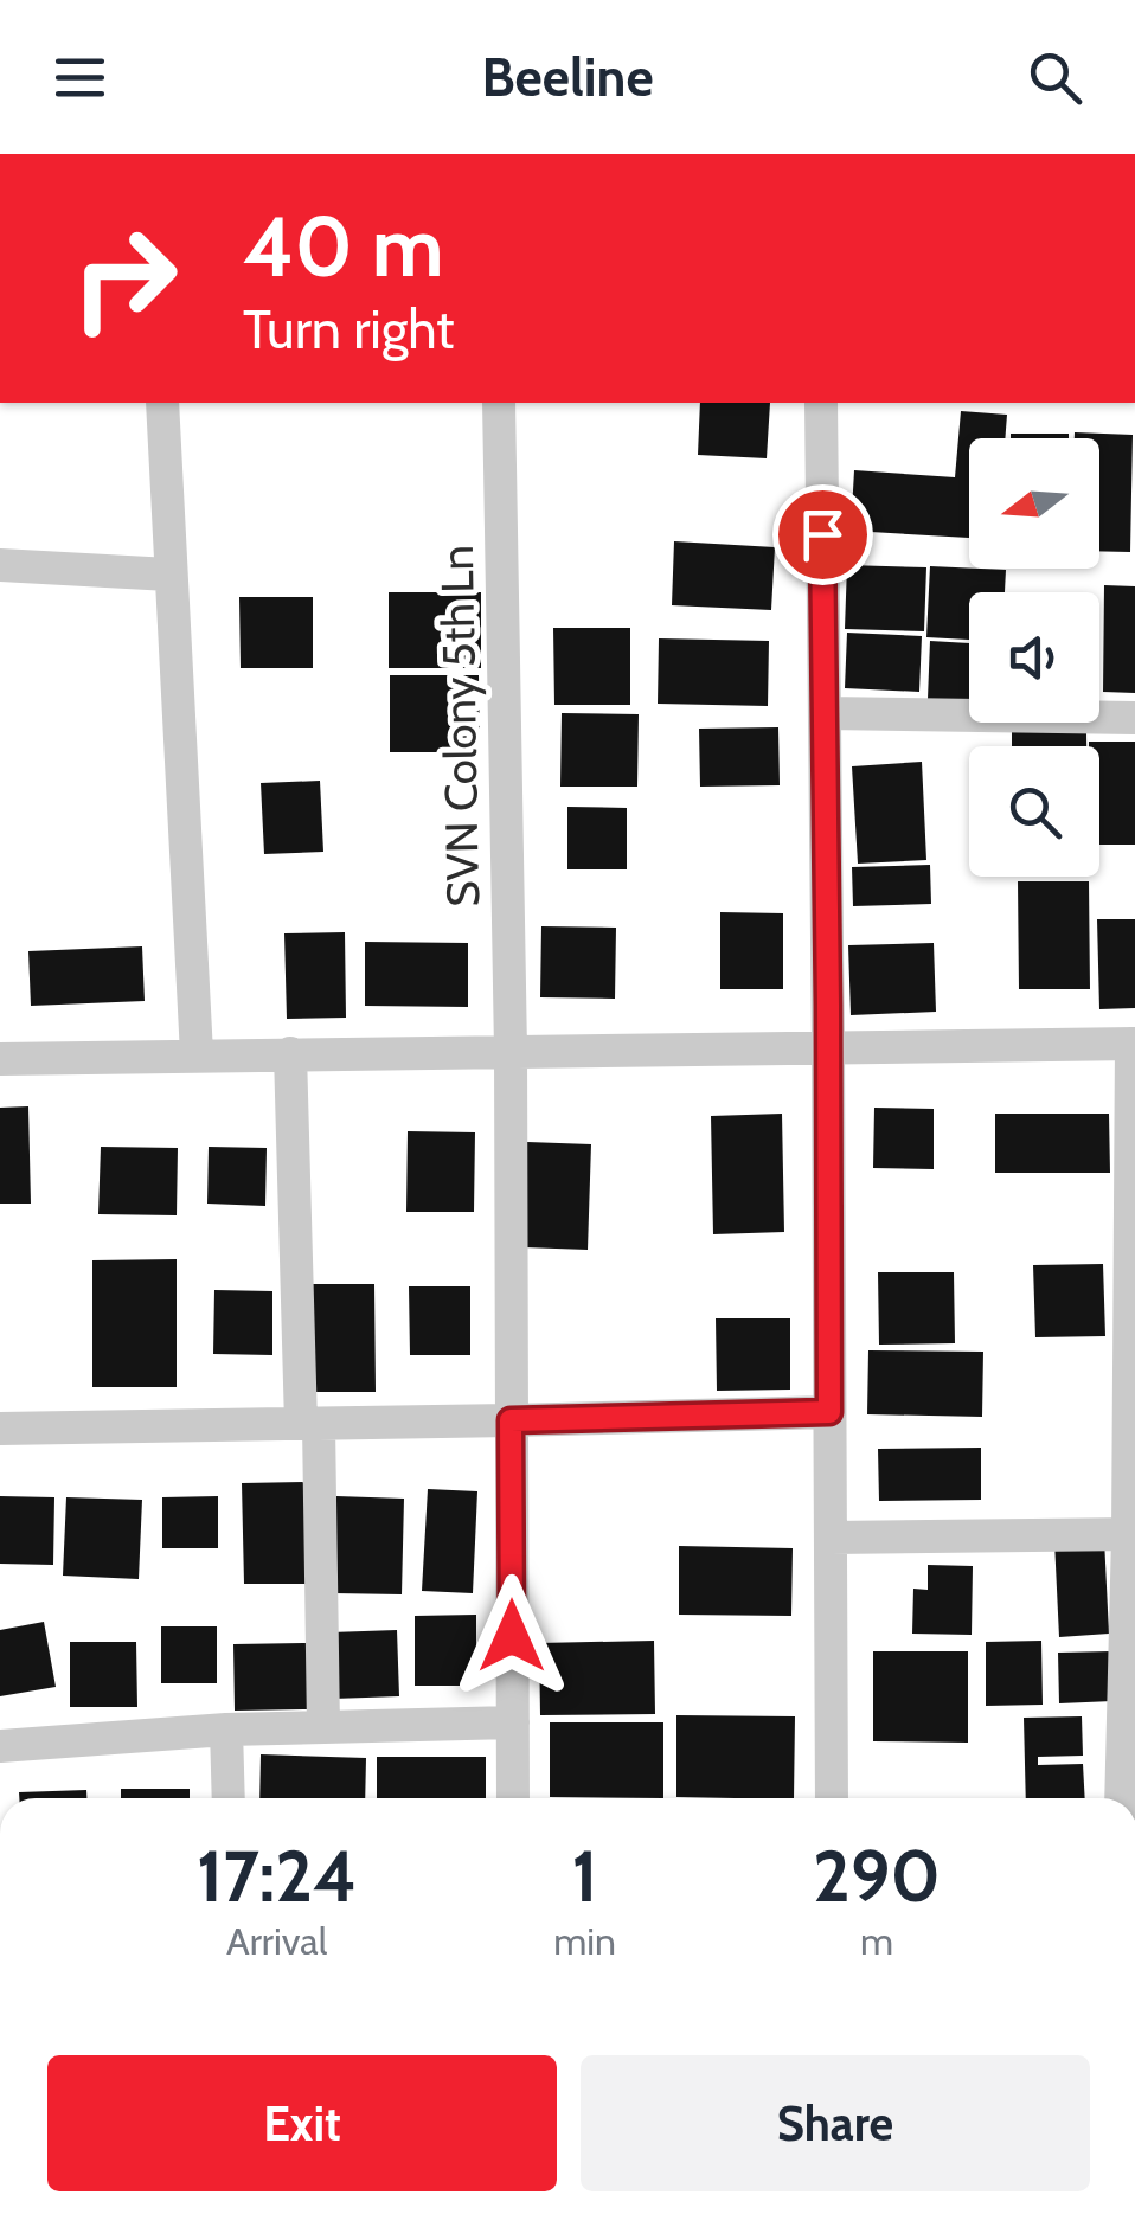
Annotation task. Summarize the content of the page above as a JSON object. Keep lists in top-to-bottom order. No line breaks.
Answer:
{"streets":{"street":["SVN Colony 5th Ln"]},"north":"left","page":{"header":"Beeline","turn":["40 m","Turn right"],"eta":["17:24","Arrival","1","min","290","m"],"buttons":["Exit","Share"]}}
